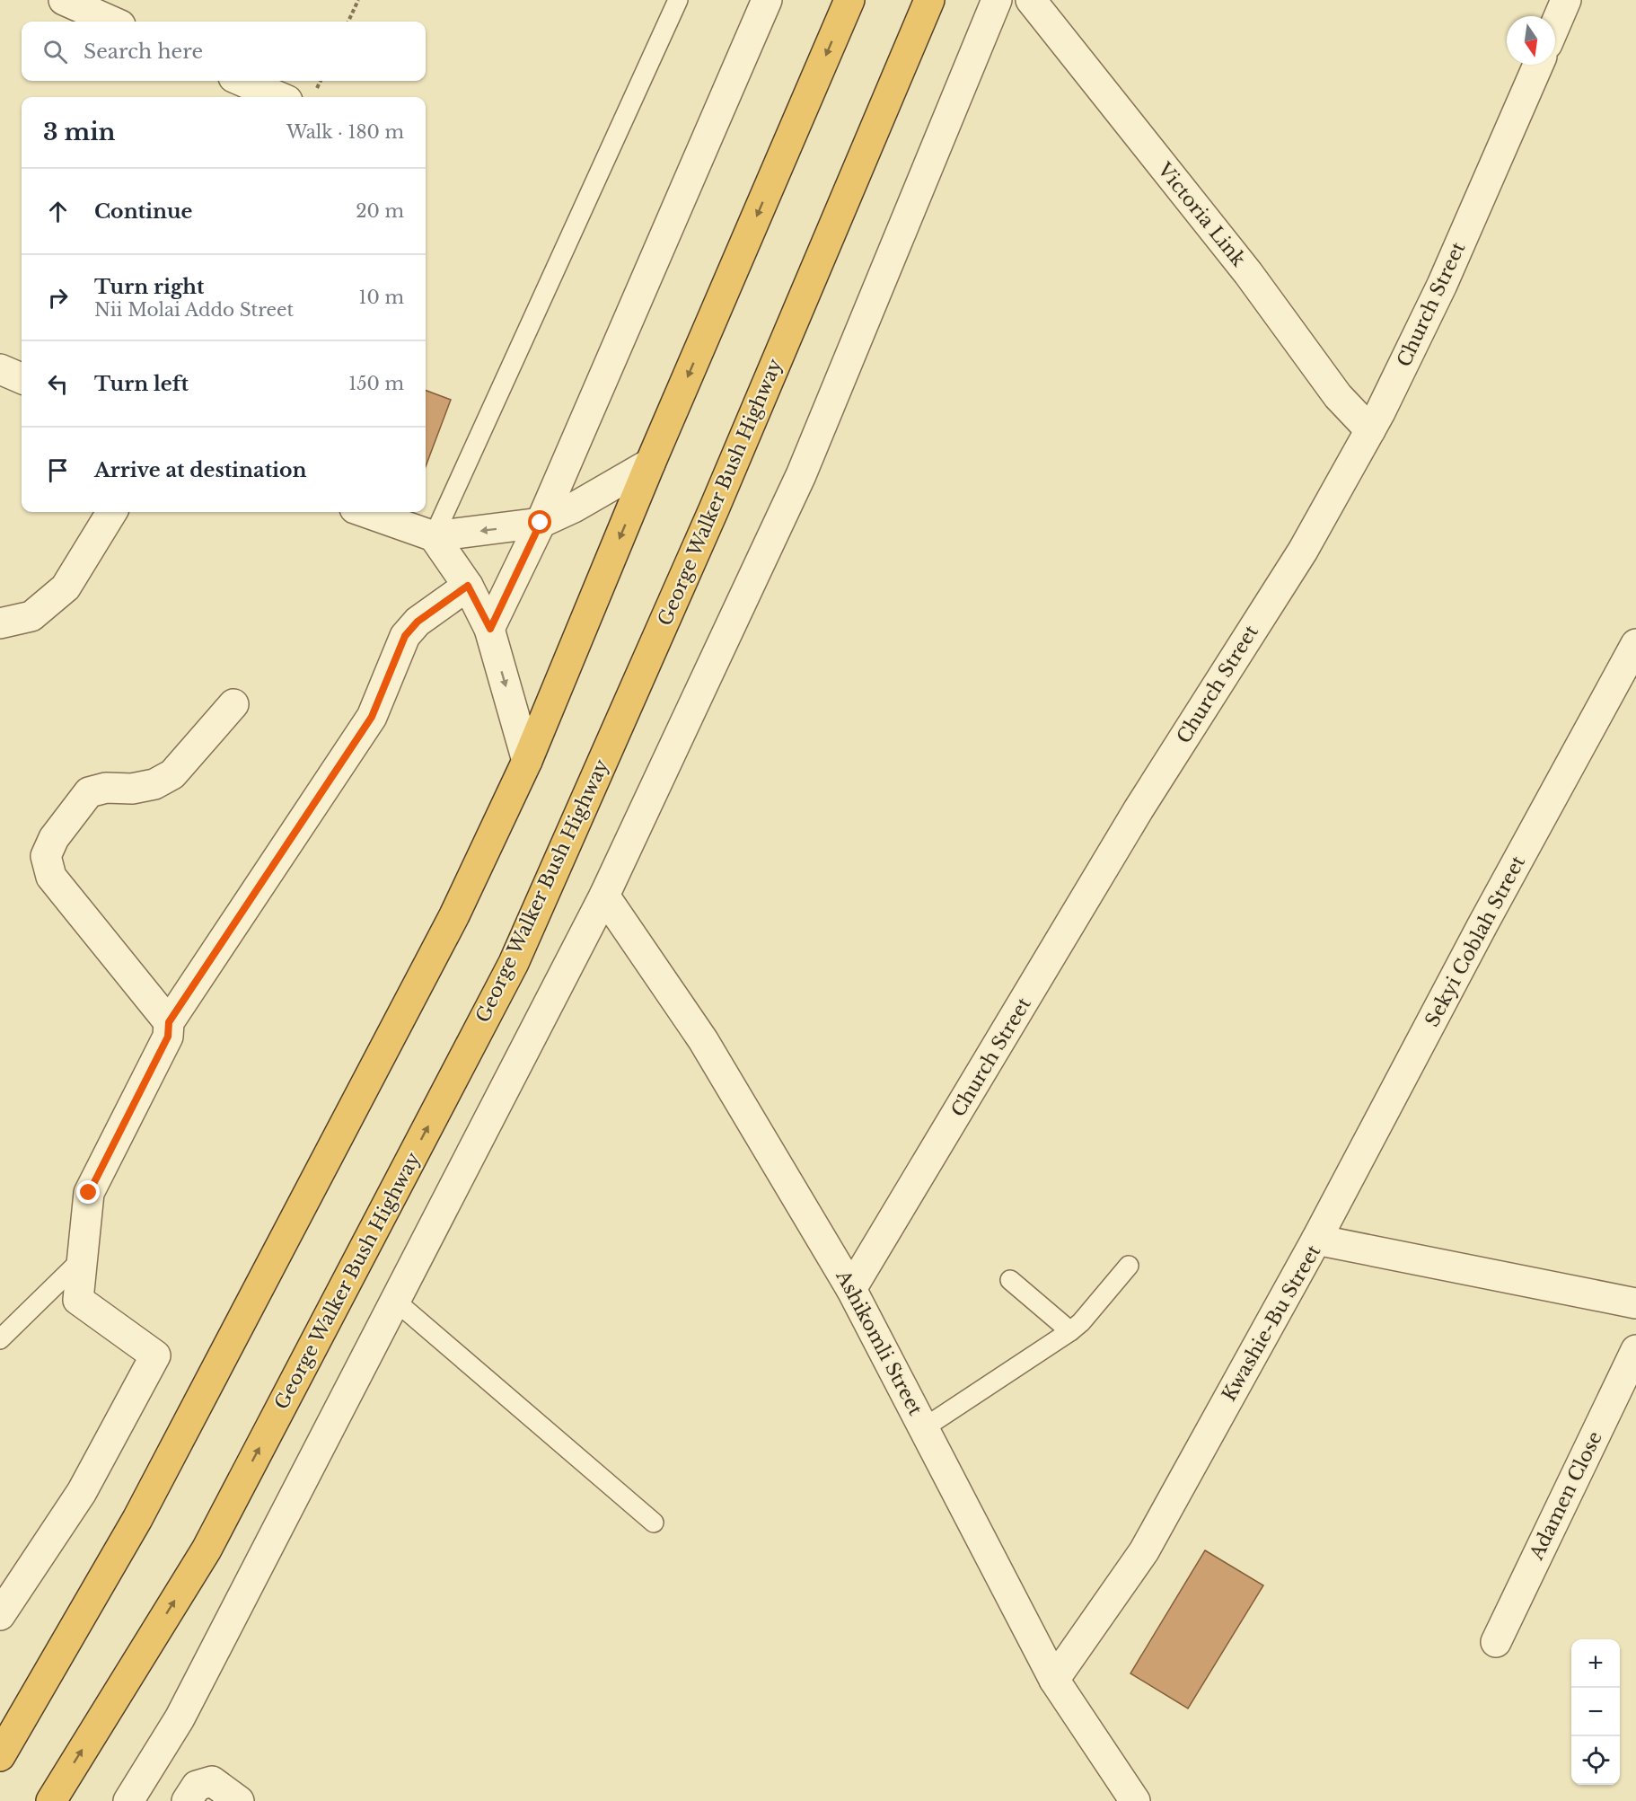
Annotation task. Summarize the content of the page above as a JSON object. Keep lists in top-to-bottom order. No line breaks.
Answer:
{"streets":{"highway":["George Walker Bush Highway"],"street":["Victoria Link","Church Street","Sekyi Coblah Street","Kwashie-Bu Street","Ashikomli Street","Adamen Close"]},"crossings":[["Victoria Link","Church Street"],["Church Street","Ashikomli Street"],["Sekyi Coblah Street","Kwashie-Bu Street"],["Kwashie-Bu Street","Ashikomli Street"]],"north":"bottom","page":{"search":"Search here","heading":["3 min","Walk · 180 m"],"list":[["Continue","20 m"],["Turn right","Nii Molai Addo Street","10 m"],["Turn left","150 m"],"Arrive at destination"],"map_buttons":["+","−"]}}
